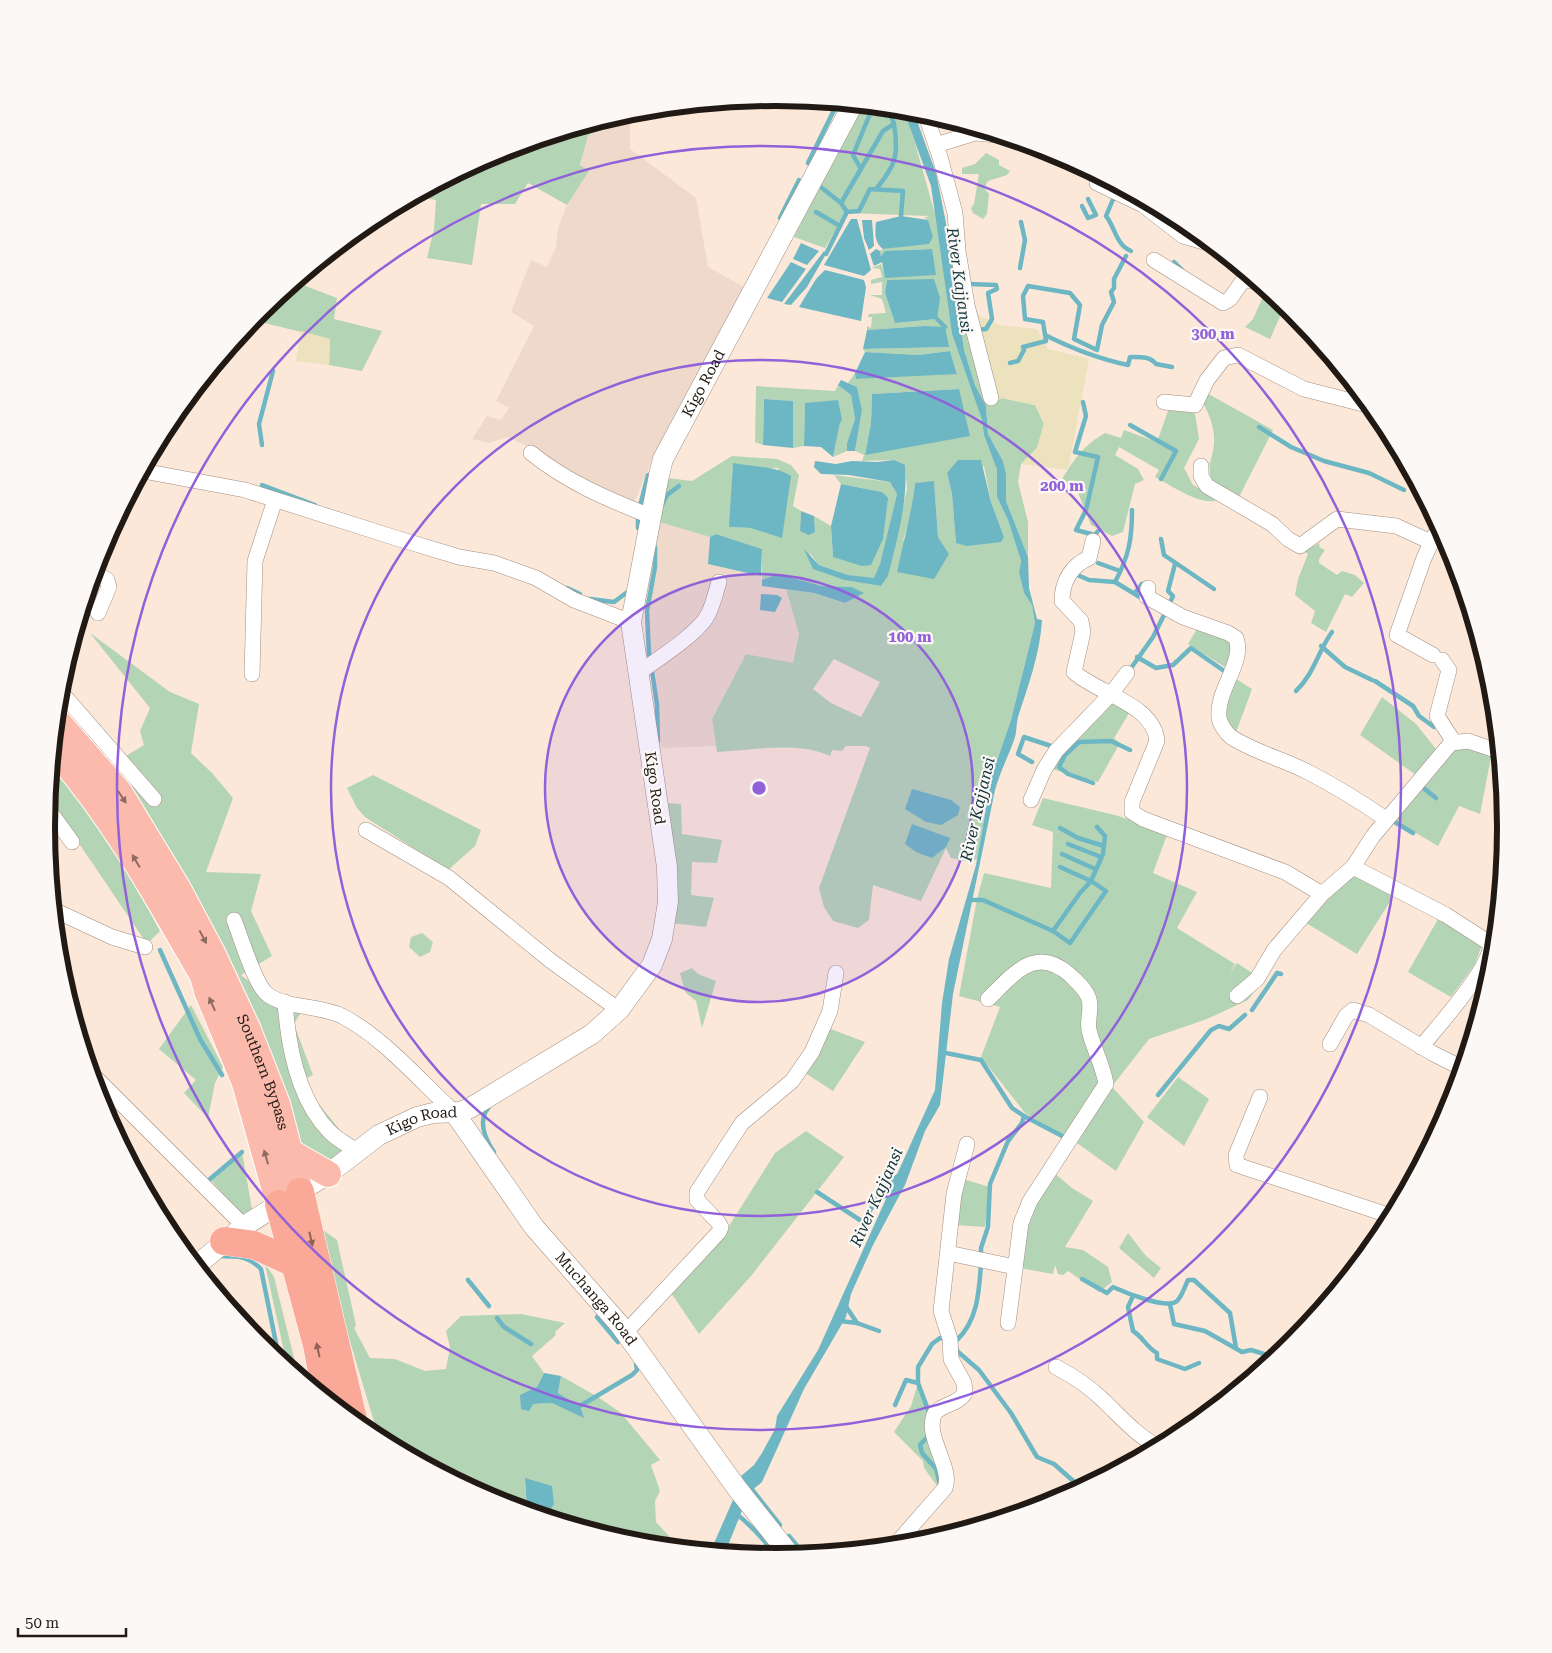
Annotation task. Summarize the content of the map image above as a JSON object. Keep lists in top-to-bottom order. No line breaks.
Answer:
{"streets":{"highway":["Southern Bypass"],"street":["Kigo Road","Muchanga Road"]},"crossings":[["Kigo Road","Southern Bypass"],["Kigo Road","Muchanga Road"]],"water":["River Kajjansi"],"scale_bar":"50 m","rings":["300 m","200 m","100 m"]}
